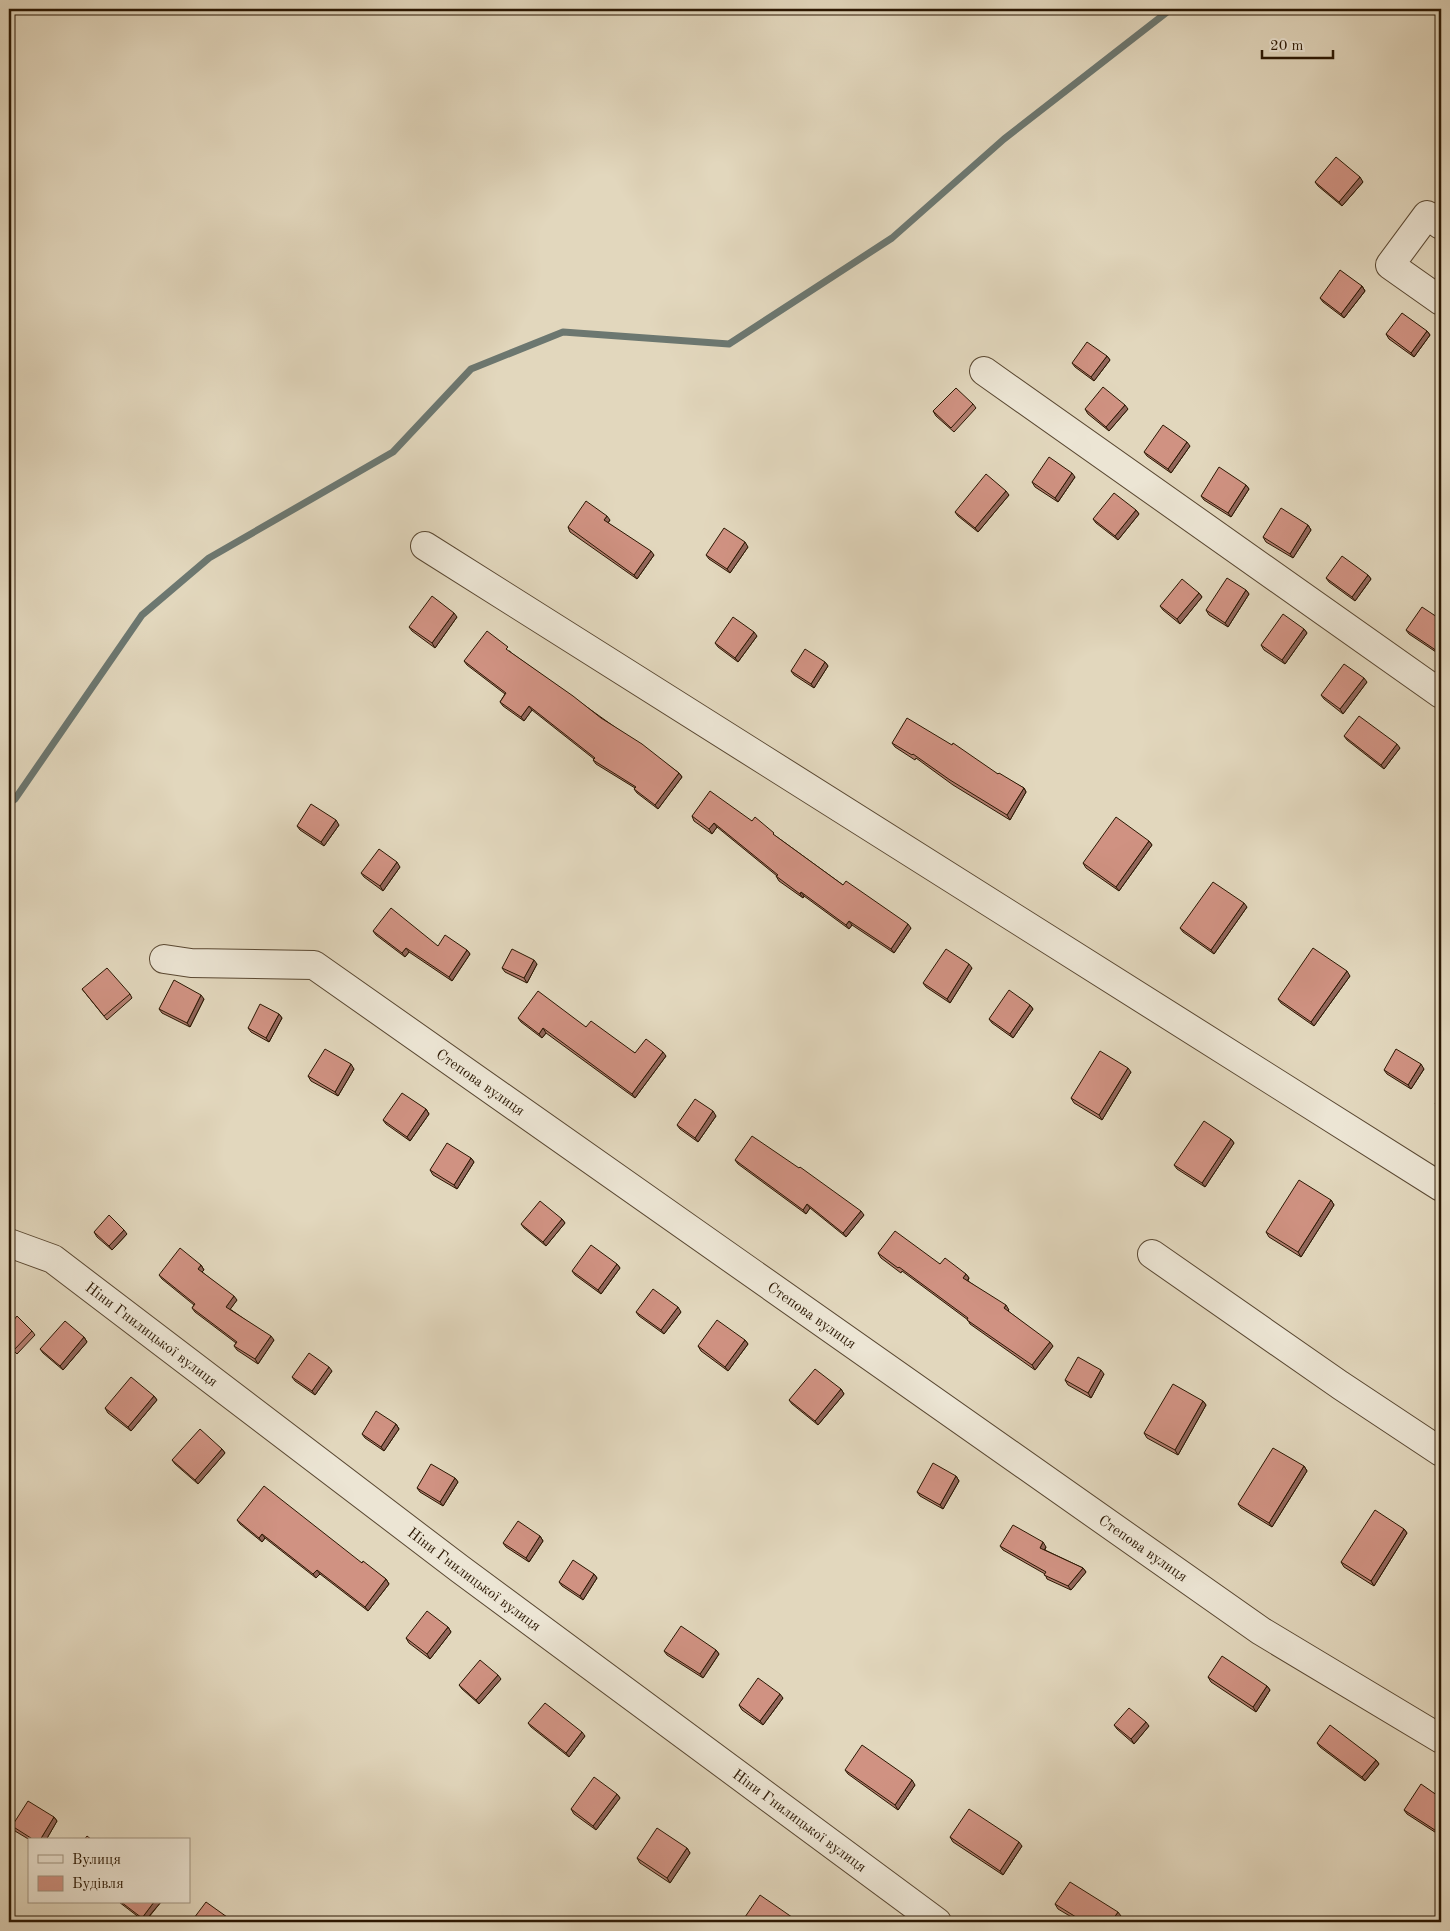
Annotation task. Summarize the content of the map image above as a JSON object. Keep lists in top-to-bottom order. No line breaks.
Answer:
{"streets":{"street":["Степова вулиця","Ніни Гнилицької вулиця"]},"legend":["Вулиця","Будівля"],"scale_bar":"20 m"}
